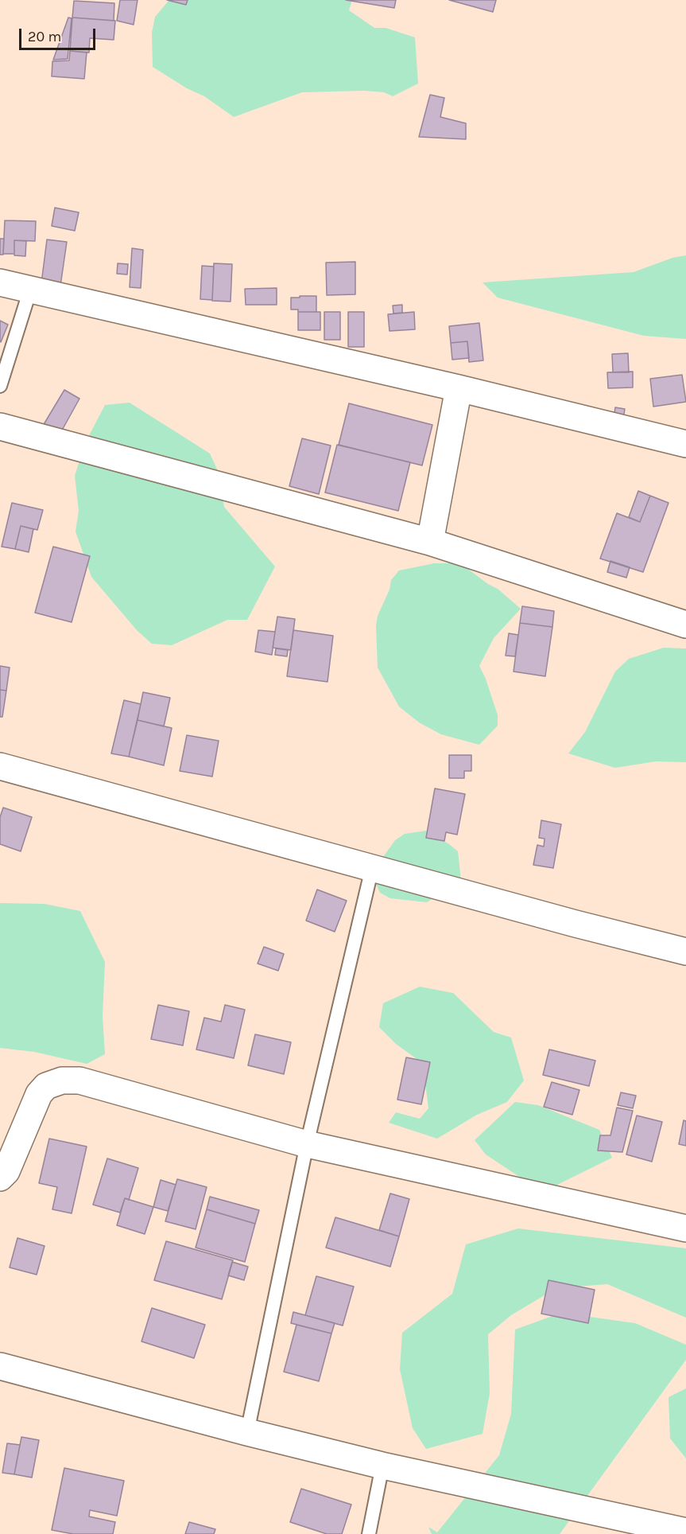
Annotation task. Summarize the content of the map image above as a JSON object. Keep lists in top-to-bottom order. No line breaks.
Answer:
{"scale_bar":"20 m"}
